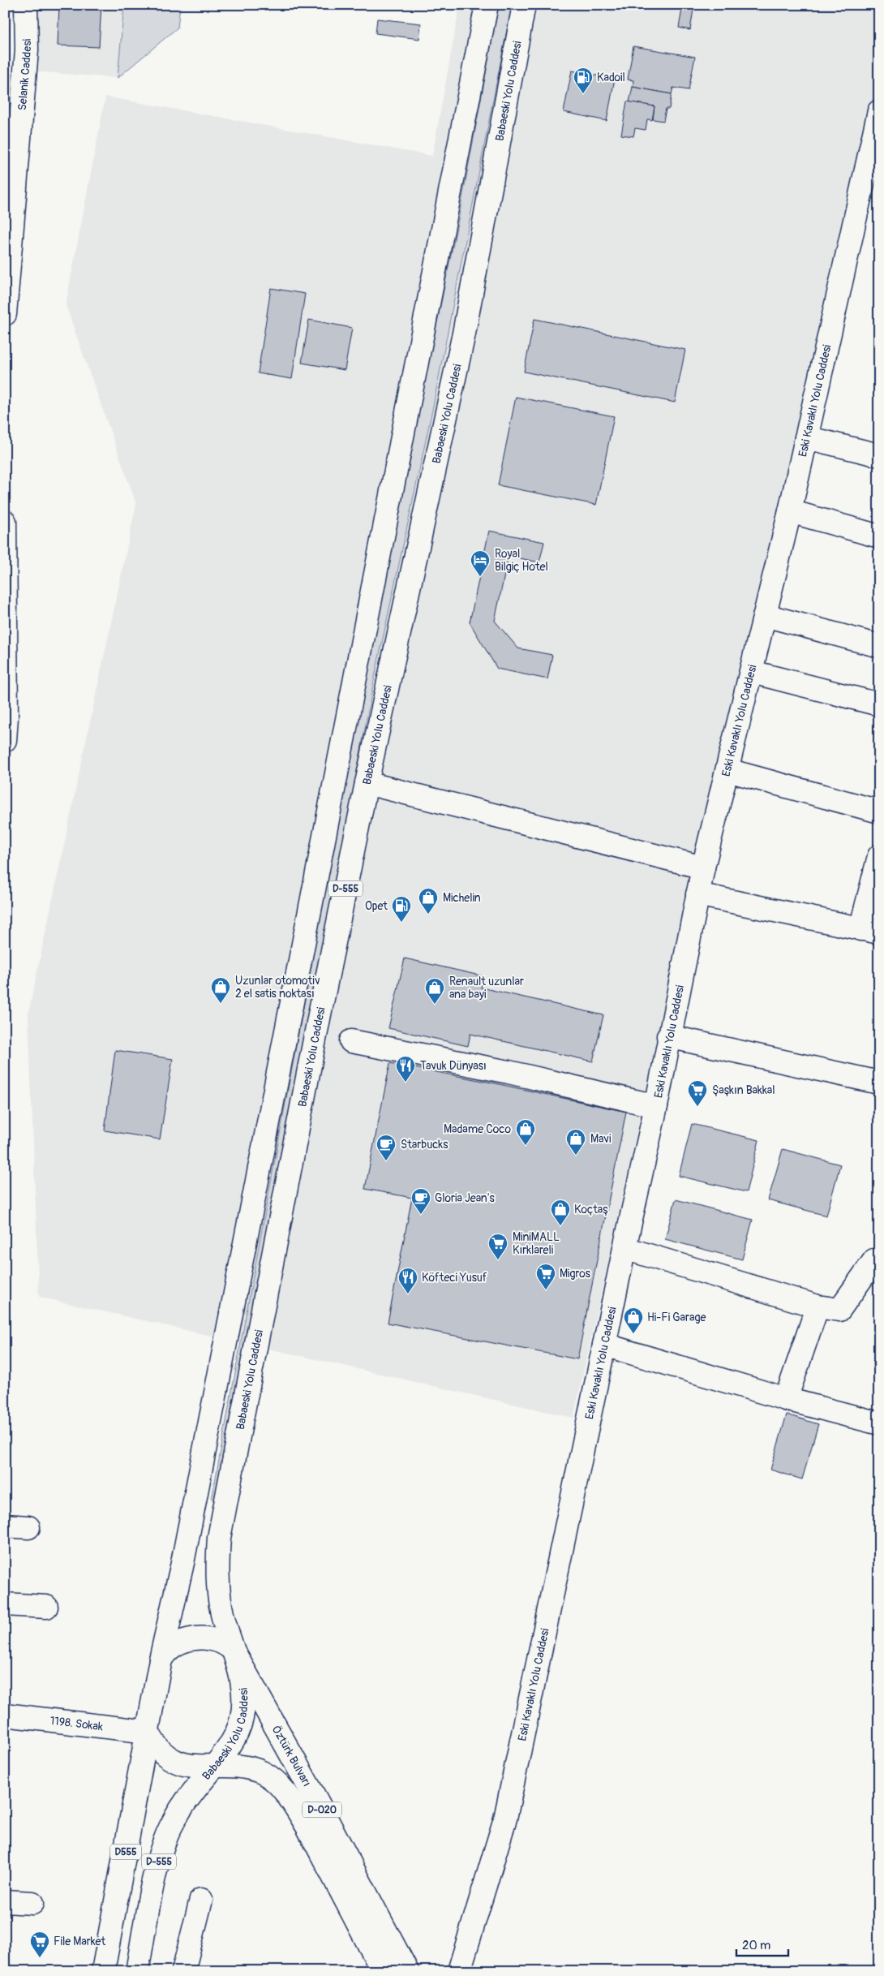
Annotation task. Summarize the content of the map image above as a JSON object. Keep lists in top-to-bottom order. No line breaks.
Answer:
{"streets":{"main road":["Selanik Caddesi","Babaeski Yolu Caddesi","Eski Kavaklı Yolu Caddesi","D-555","1198. Sokak","Öztürk Bulvarı","D-020","D555"]},"crossings":[["Babaeski Yolu Caddesi","D-555"],["Babaeski Yolu Caddesi","1198. Sokak"],["Babaeski Yolu Caddesi","Öztürk Bulvarı"],["Babaeski Yolu Caddesi","D-020"],["Babaeski Yolu Caddesi","D555"],["D-555","1198. Sokak"],["D-555","Öztürk Bulvarı"],["D-555","D-020"],["D-555","D555"],["1198. Sokak","Öztürk Bulvarı"],["1198. Sokak","D-020"],["1198. Sokak","D555"],["Öztürk Bulvarı","D-020"],["Öztürk Bulvarı","D555"],["D-020","D555"]],"places":{"fuel station":["Kadoil","Opet"],"hotel":["Royal Bilgiç Hotel"],"shop":["Michelin","Uzunlar otomotiv 2 el satis noktası","Renault uzunlar ana bayi","Madame Coco","Mavi","Koçtaş","Hi-Fi Garage"],"restaurant":["Tavuk Dünyası","Köfteci Yusuf"],"supermarket":["Şaşkın Bakkal","MiniMALL Kırklareli","Migros","File Market"],"cafe":["Starbucks","Gloria Jean's"]},"scale_bar":"20 m"}
